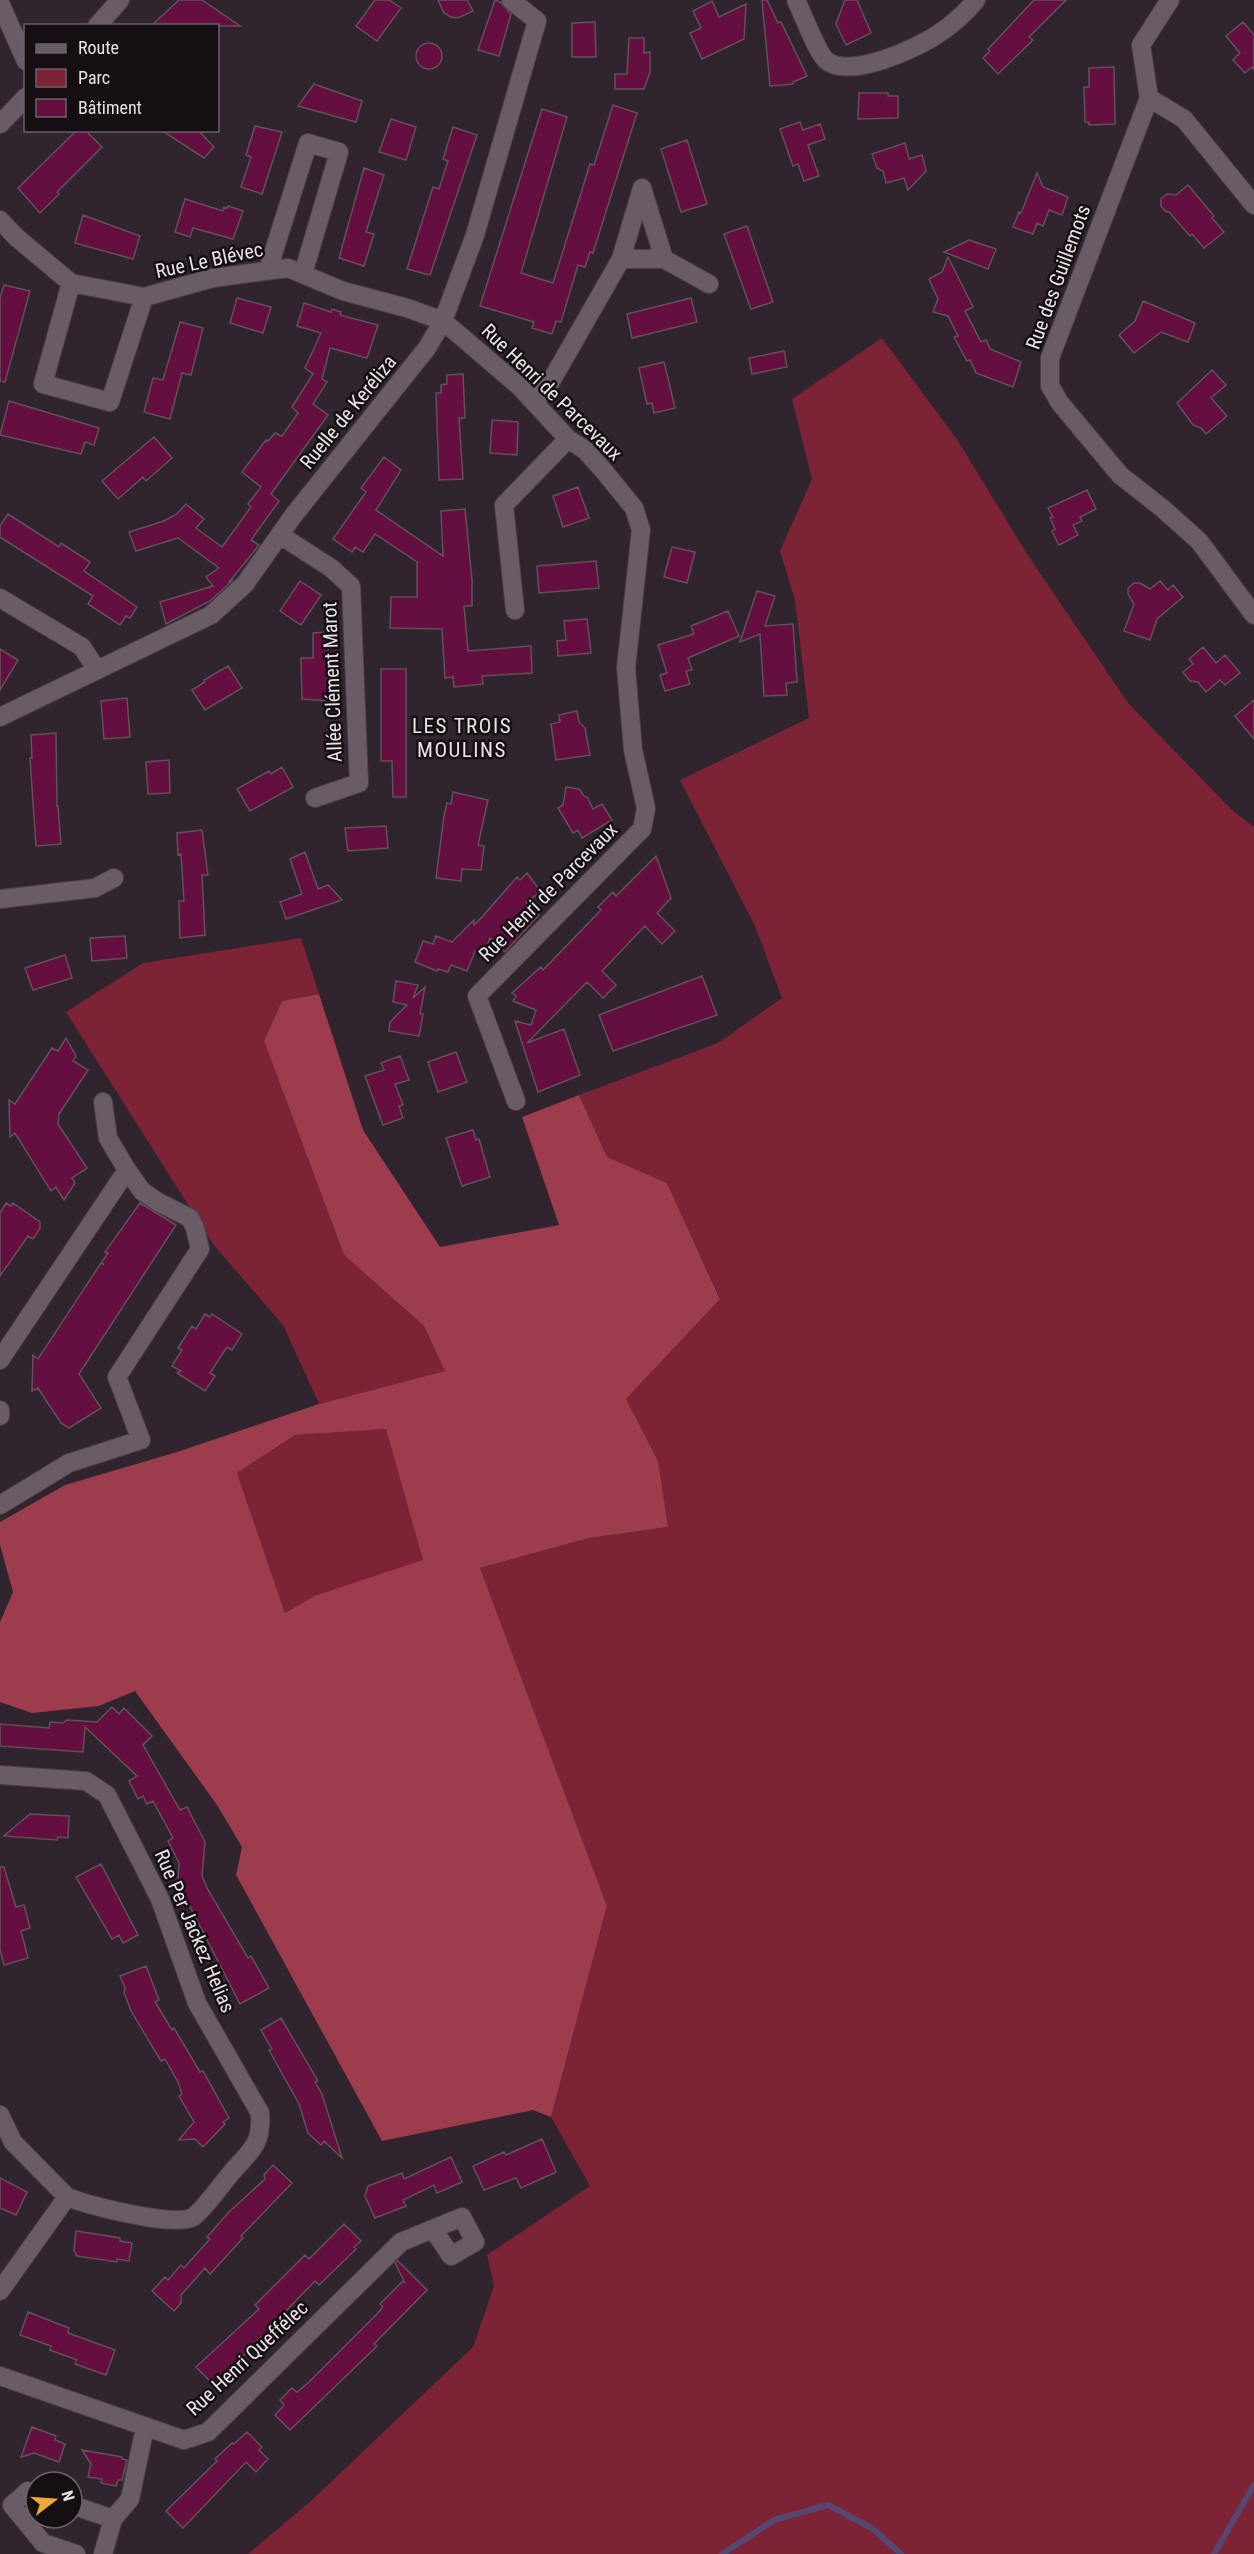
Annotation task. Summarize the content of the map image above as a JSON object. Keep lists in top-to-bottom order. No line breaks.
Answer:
{"streets":{"street":["Rue Le Blévec","Rue des Guillemots","Rue Henri de Parcevaux","Ruelle de Keréliza","Allée Clément Marot","Rue Per Jackez Helias","Rue Henri Queffélec"]},"crossings":[["Rue Le Blévec","Rue Henri de Parcevaux"],["Rue Le Blévec","Ruelle de Keréliza"],["Rue Henri de Parcevaux","Ruelle de Keréliza"],["Ruelle de Keréliza","Allée Clément Marot"]],"districts":["LES TROIS MOULINS"],"legend":["Route","Parc","Bâtiment"],"north":"right"}
